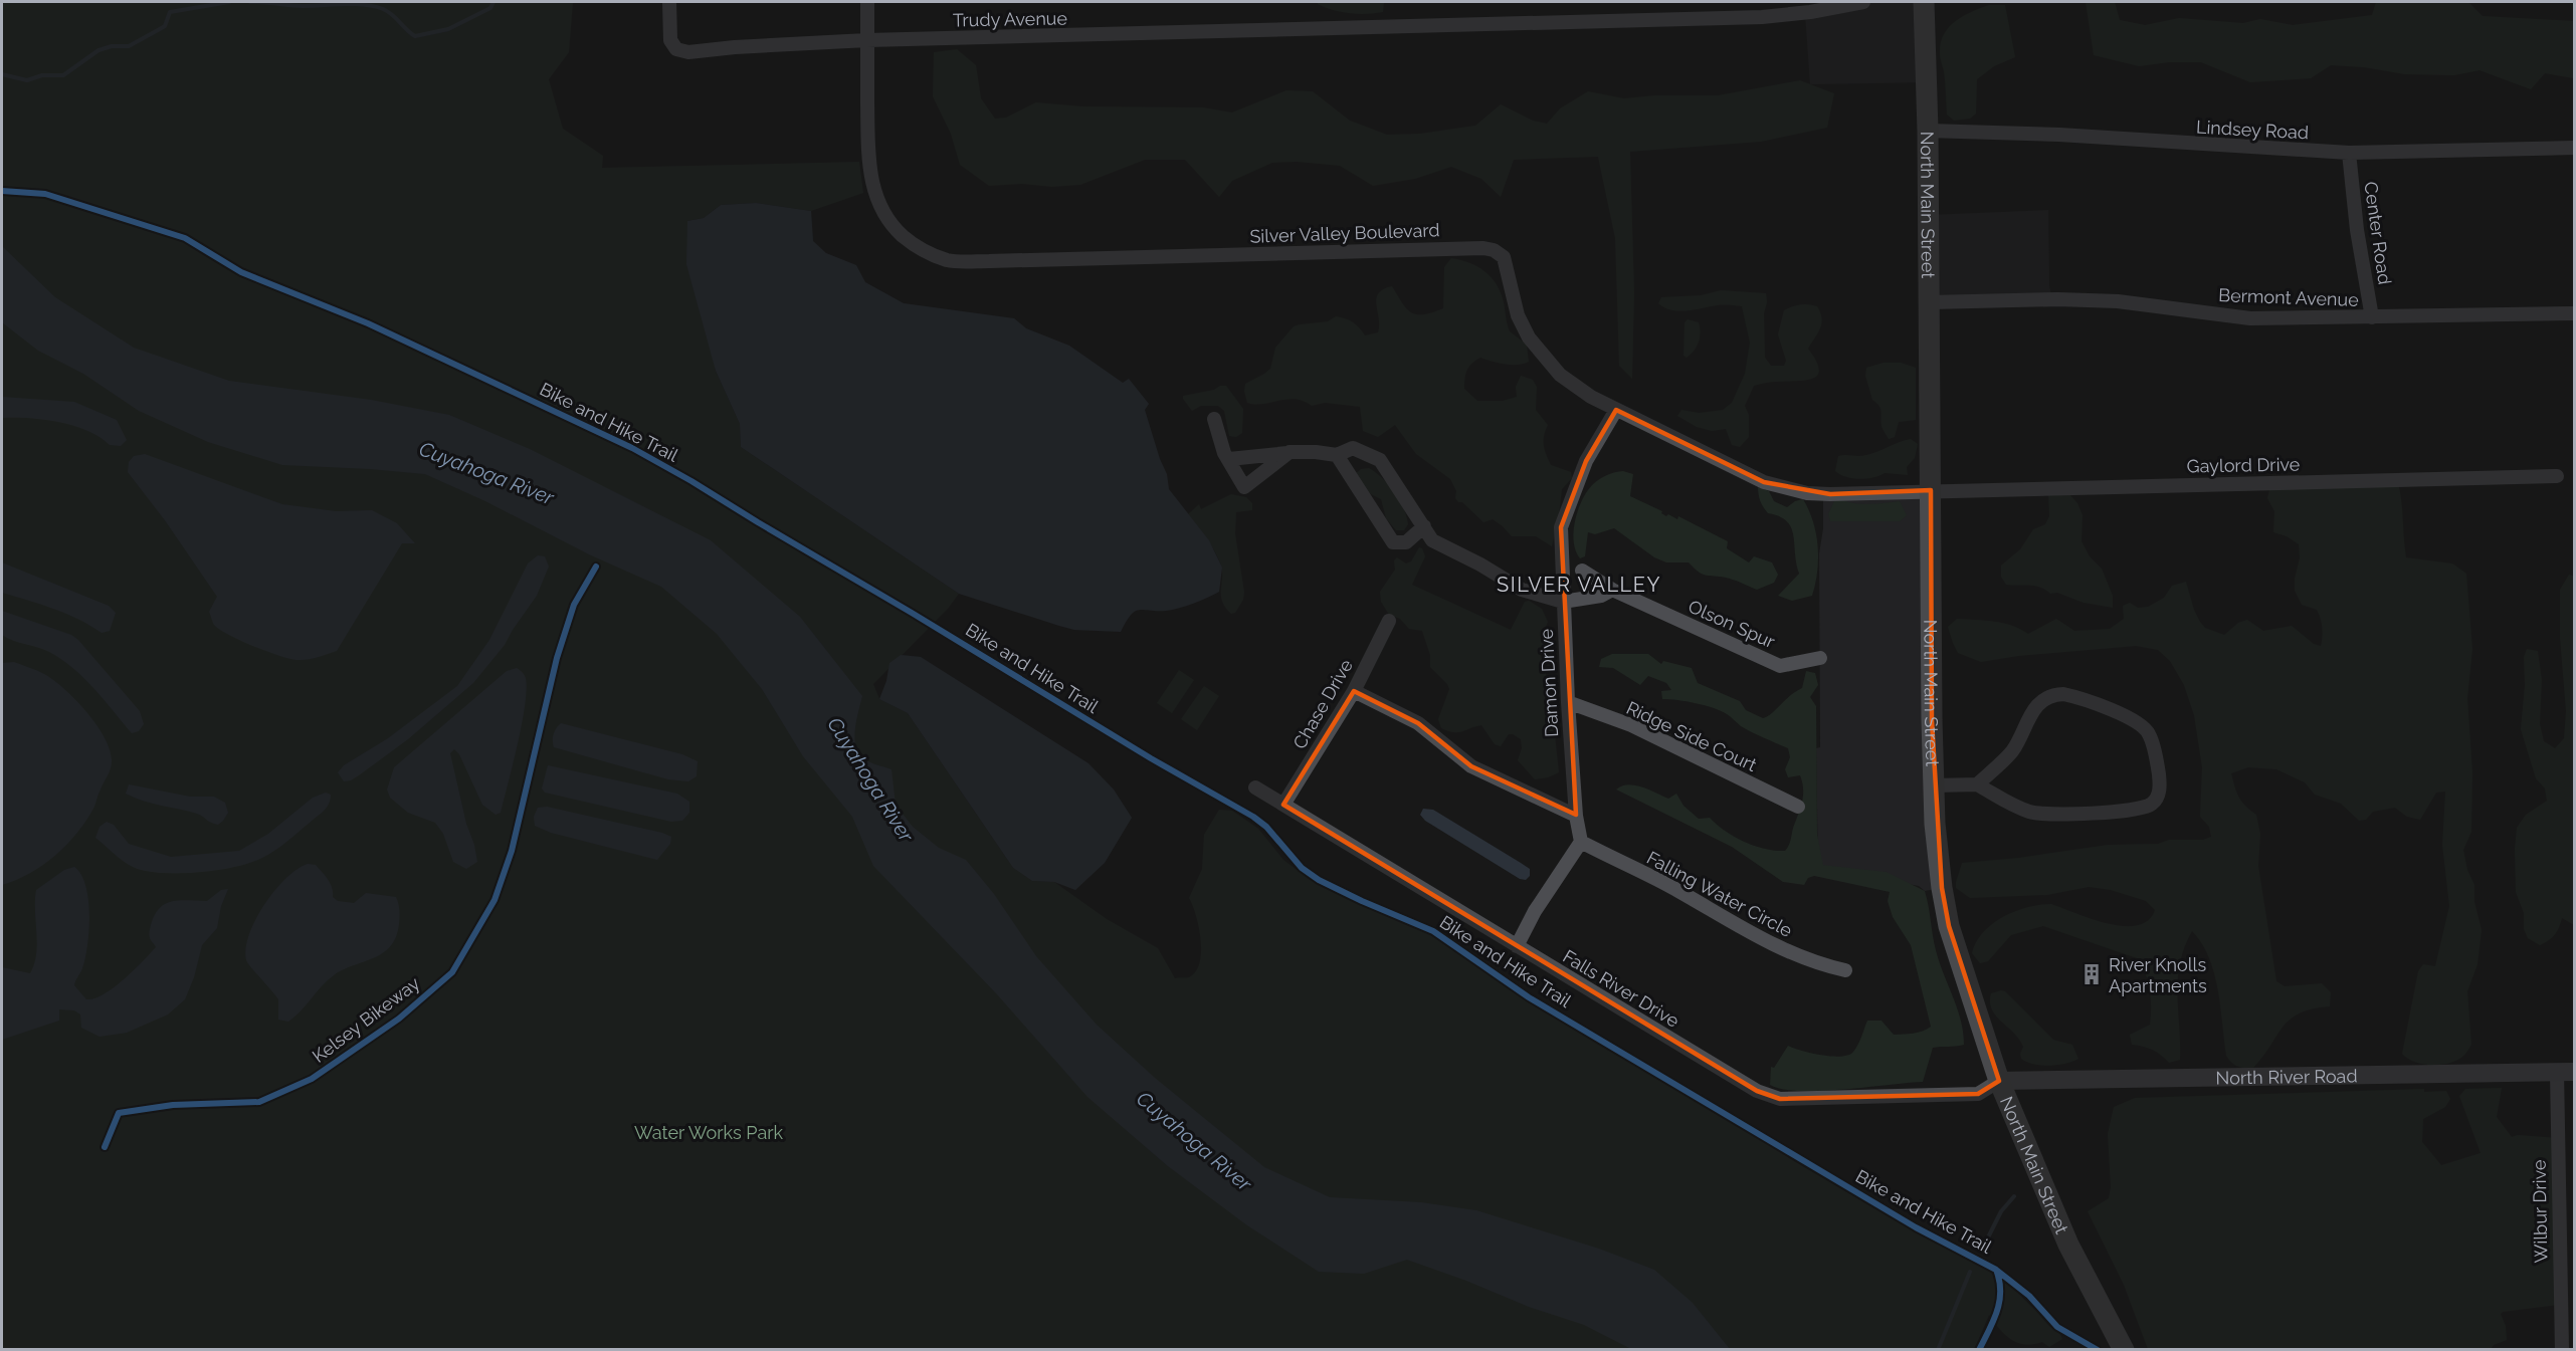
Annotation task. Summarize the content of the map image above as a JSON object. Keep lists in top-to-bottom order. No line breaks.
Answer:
{"streets":{"main road":["North Main Street"],"street":["Trudy Avenue","Lindsey Road","Silver Valley Boulevard","Center Road","Bermont Avenue","Gaylord Drive","Olson Spur","Damon Drive","Chase Drive","Ridge Side Court","Falling Water Circle","Falls River Drive","North River Road","Wilbur Drive"],"cycle path":["Bike and Hike Trail","Kelsey Bikeway"]},"crossings":[["Trudy Avenue","Silver Valley Boulevard"],["Lindsey Road","North Main Street"],["Lindsey Road","Center Road"],["North Main Street","Silver Valley Boulevard"],["North Main Street","Bermont Avenue"],["North Main Street","Gaylord Drive"],["North Main Street","Falls River Drive"],["North Main Street","North River Road"],["Silver Valley Boulevard","Gaylord Drive"],["Silver Valley Boulevard","Damon Drive"],["Center Road","Bermont Avenue"],["Damon Drive","Ridge Side Court"],["Damon Drive","Falling Water Circle"],["Chase Drive","Falls River Drive"],["Falls River Drive","North River Road"],["North River Road","Wilbur Drive"]],"districts":["SILVER VALLEY"],"water":["Cuyahoga River"],"parks":["Water Works Park"],"places":{"building":["River Knolls Apartments"]}}
